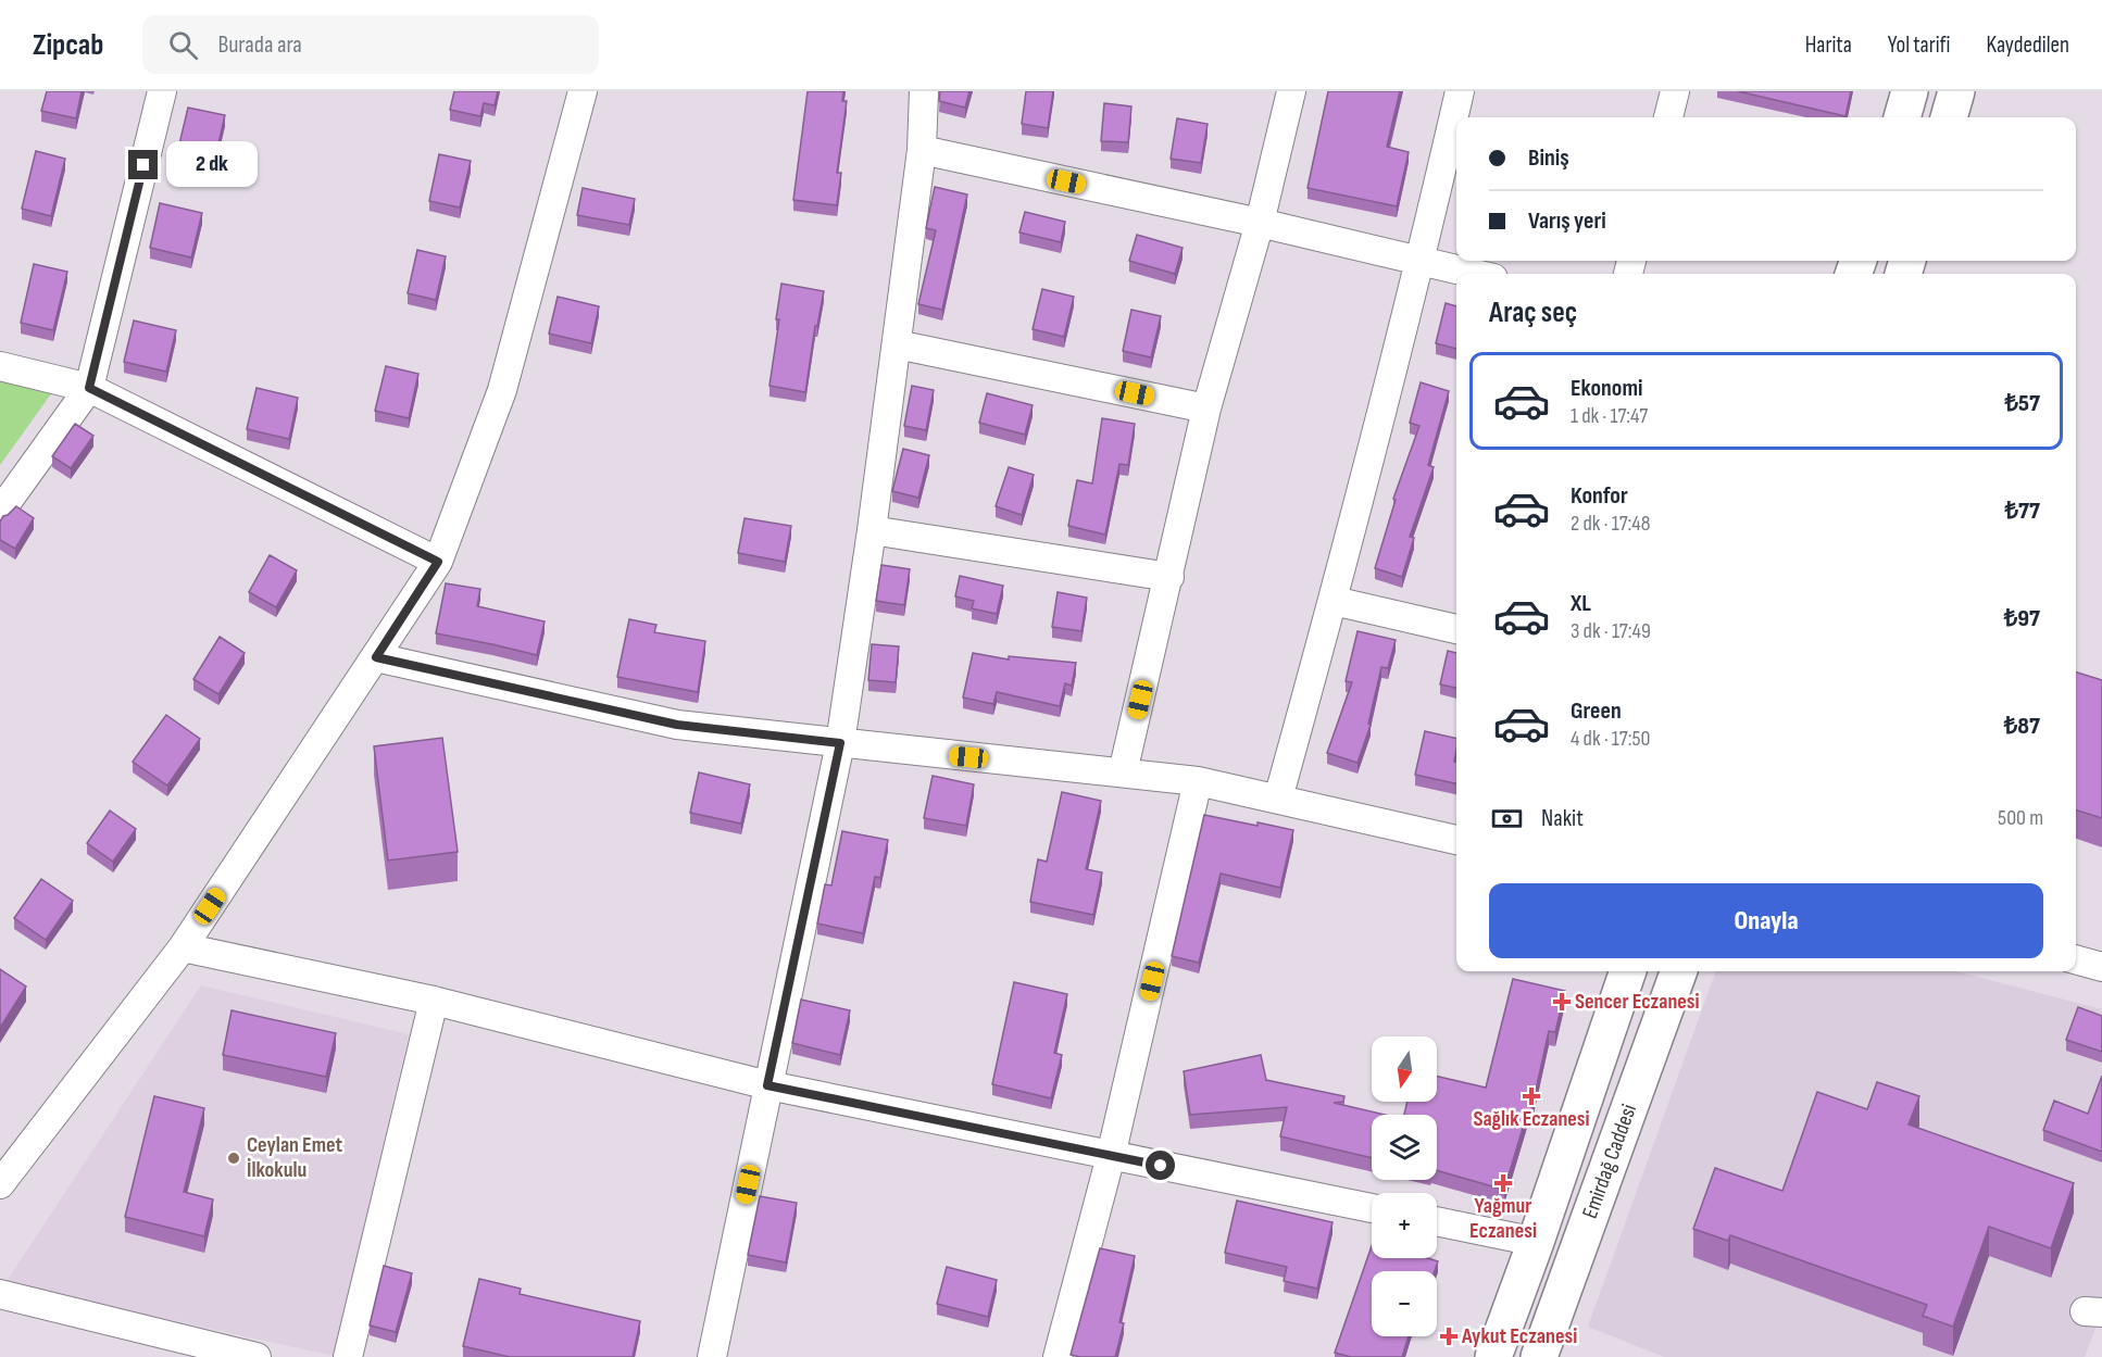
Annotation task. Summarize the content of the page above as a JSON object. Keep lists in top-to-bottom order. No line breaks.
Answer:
{"streets":{"main road":["Emirdağ Caddesi"]},"places":{"health":["Sencer Eczanesi","Sağlık Eczanesi","Yağmur Eczanesi","Aykut Eczanesi"],"other":["Ceylan Emet İlkokulu"]},"north":"bottom","page":{"header":"Zipcab","search":"Burada ara","nav":["Harita","Yol tarifi","Kaydedilen"],"banner":["Biniş","Varış yeri"],"bubble":"2 dk","heading":"Araç seç","list":[{"name":"Ekonomi","note":"1 dk · 17:47","value":"₺57"},{"name":"Konfor","note":"2 dk · 17:48","value":"₺77"},{"name":"XL","note":"3 dk · 17:49","value":"₺97"},{"name":"Green","note":"4 dk · 17:50","value":"₺87"}],"pay":["Nakit","500 m"],"buttons":"Onayla","map_buttons":["+","−"]}}
